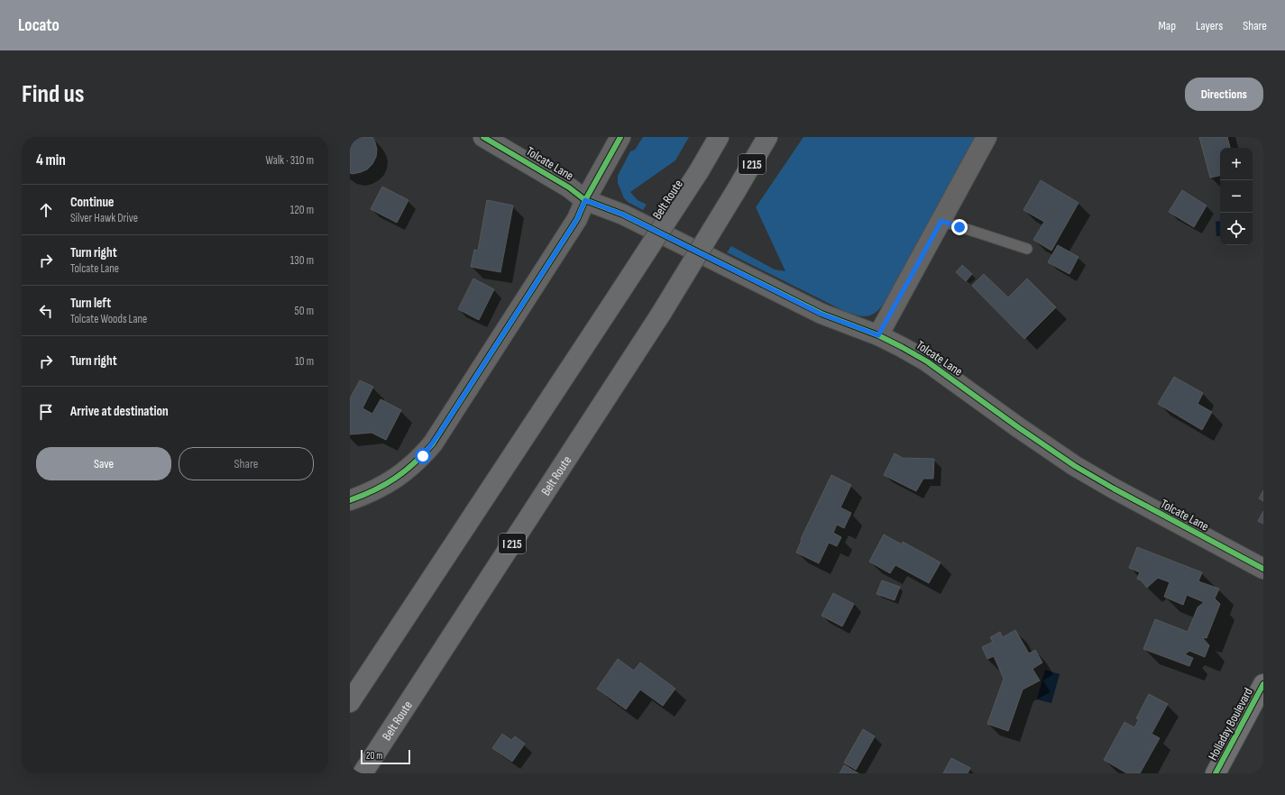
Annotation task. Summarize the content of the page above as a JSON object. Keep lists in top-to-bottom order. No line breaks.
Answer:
{"streets":{"highway":["I 215","Belt Route"],"main road":["Holladay Boulevard"],"street":["Tolcate Lane"]},"scale_bar":"20 m","page":{"header":"Locato","nav":["Map","Layers","Share"],"buttons":["Directions",["Save","Share"]],"title":"Find us","heading":["4 min","Walk · 310 m"],"map_buttons":["+","−"],"list":[["Continue","Silver Hawk Drive","120 m"],["Turn right","Tolcate Lane","130 m"],["Turn left","Tolcate Woods Lane","50 m"],["Turn right","10 m"],"Arrive at destination"],"scale":"20 m"}}
